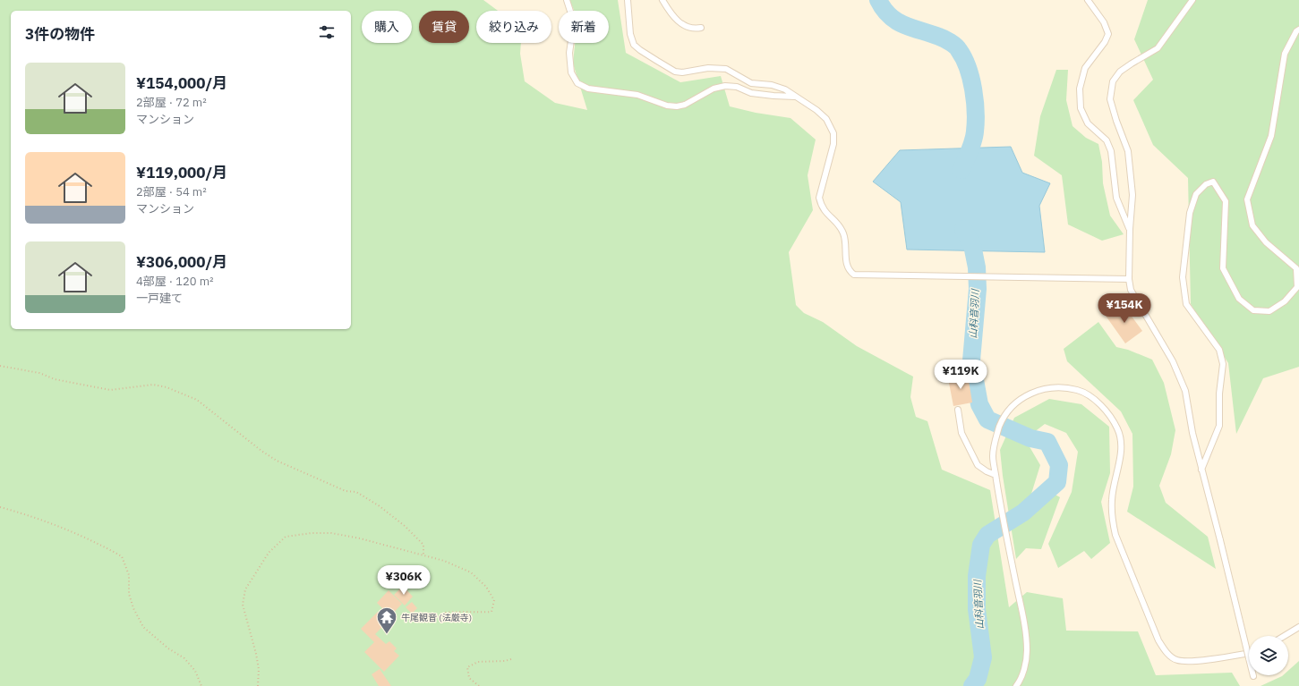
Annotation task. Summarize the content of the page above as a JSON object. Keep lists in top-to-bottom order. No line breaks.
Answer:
{"water":["山科音羽川"],"places":{"temple":["牛尾観音 (法厳寺)"]},"page":{"chip":["購入","賃貸","絞り込み","新着"],"heading":"3件の物件","list":[{"name":"¥154,000/月","note":"2部屋 · 72 m² · マンション"},{"name":"¥119,000/月","note":"2部屋 · 54 m² · マンション"},{"name":"¥306,000/月","note":"4部屋 · 120 m² · 一戸建て"}],"price":["¥154K","¥119K","¥306K"]}}
